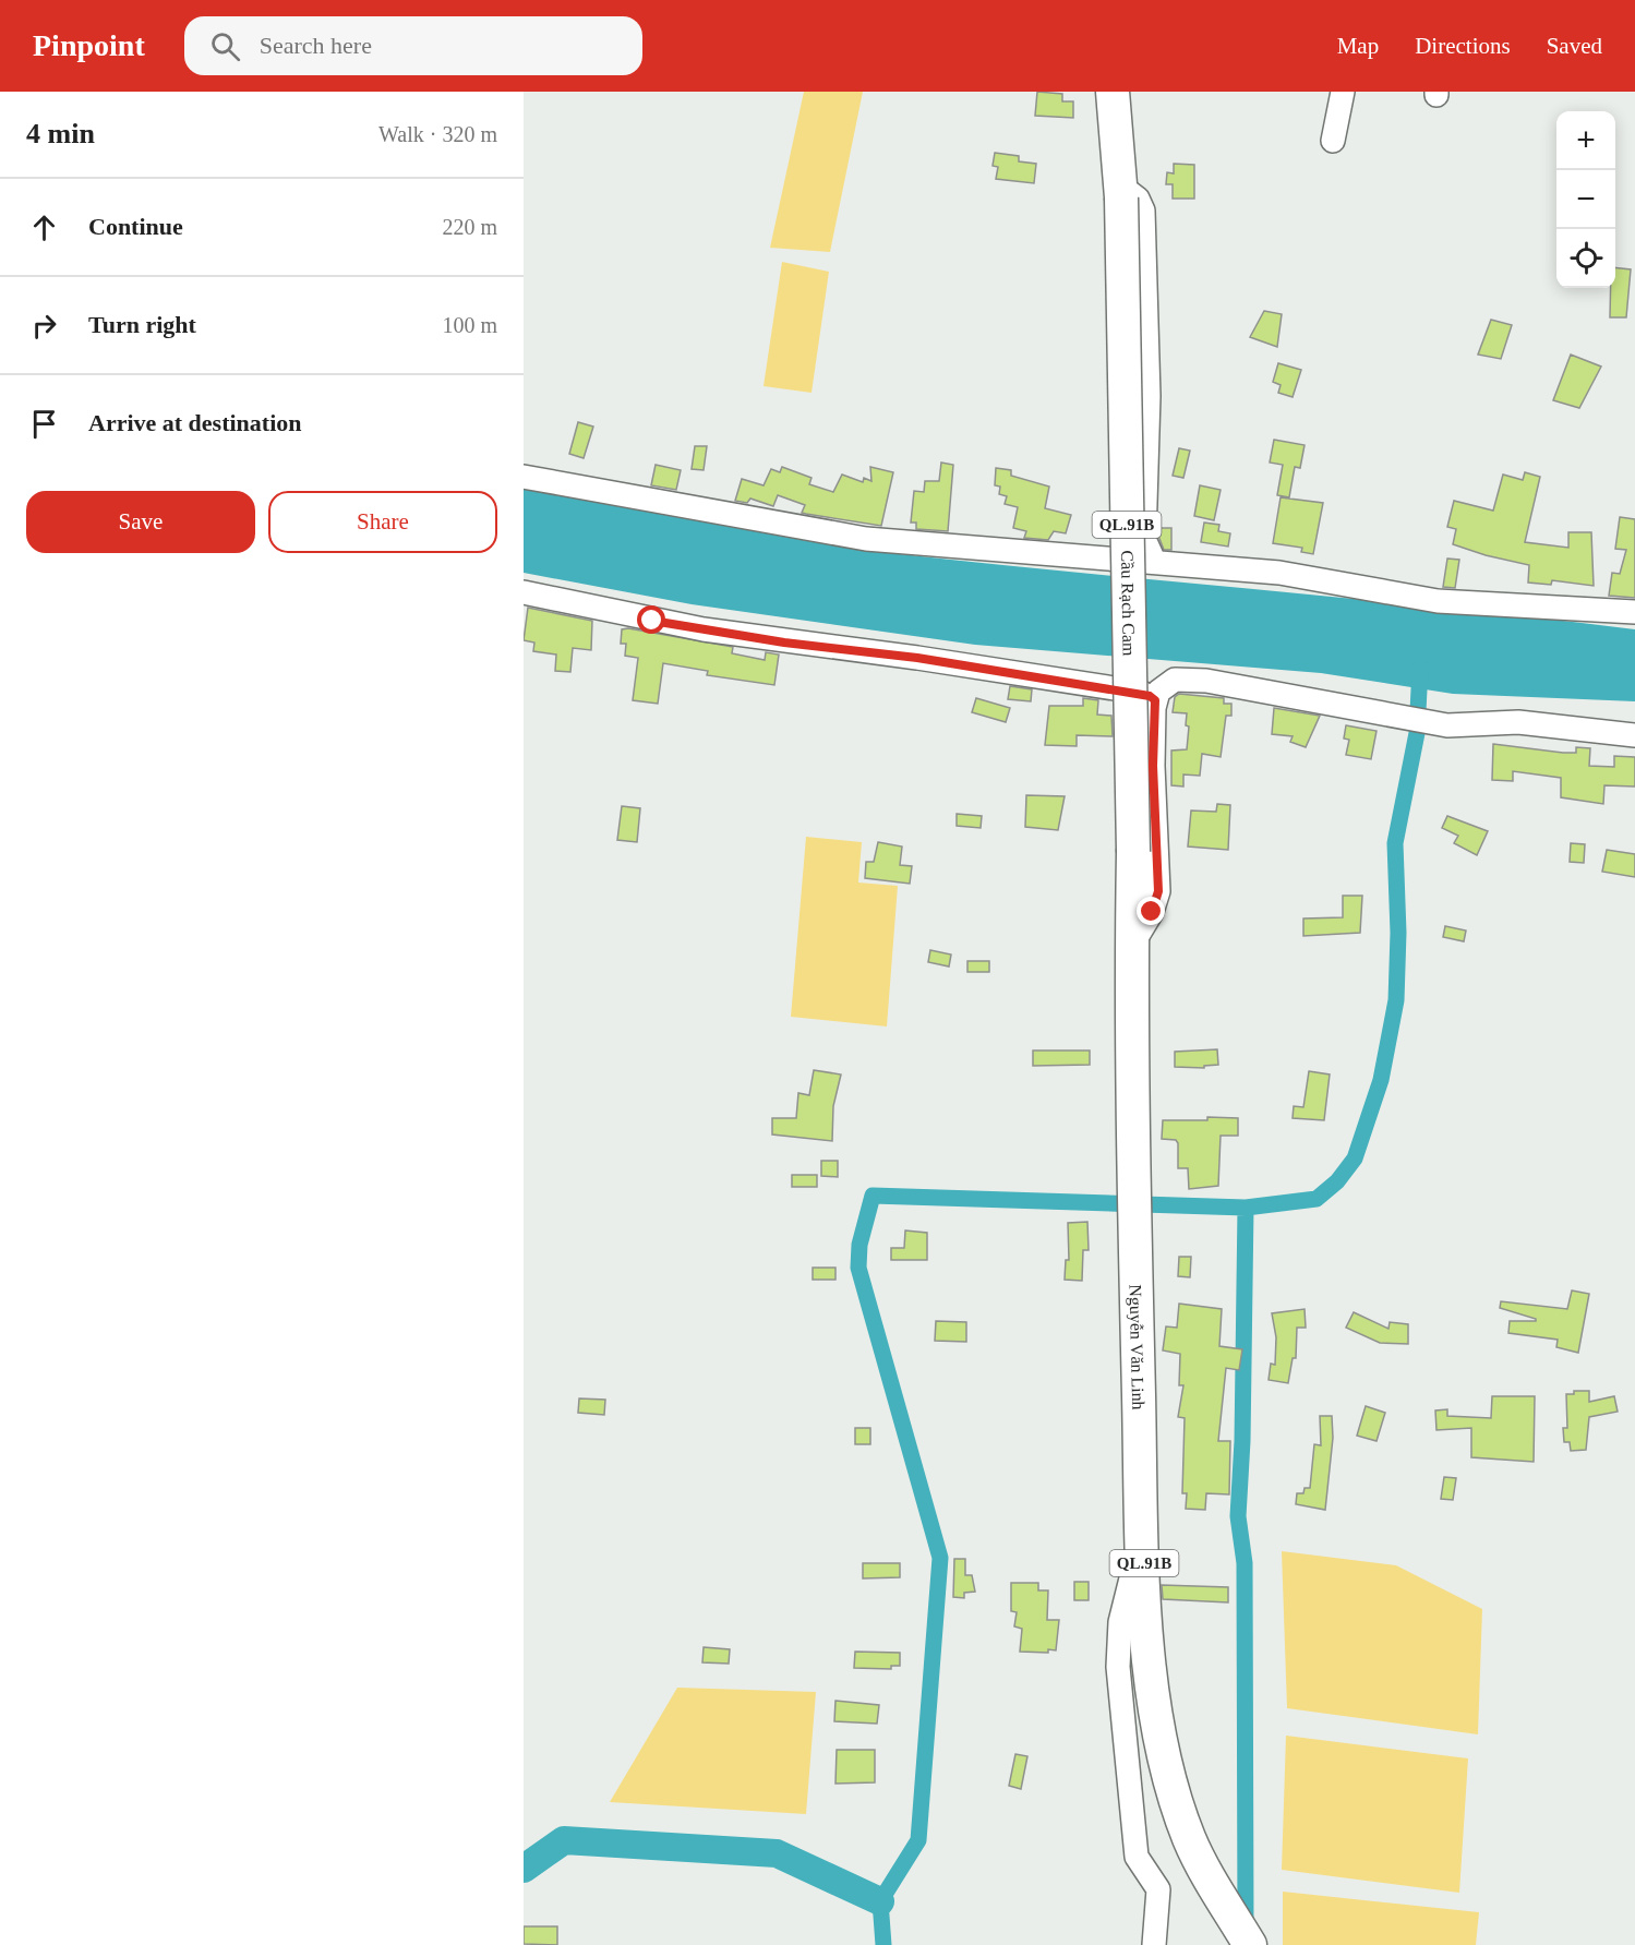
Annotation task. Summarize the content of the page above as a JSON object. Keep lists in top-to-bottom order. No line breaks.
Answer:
{"streets":{"highway":["QL.91B","Cầu Rạch Cam","Nguyễn Văn Linh"]},"crossings":[["QL.91B","Cầu Rạch Cam"],["Cầu Rạch Cam","Nguyễn Văn Linh"]],"page":{"header":"Pinpoint","search":"Search here","nav":["Map","Directions","Saved"],"heading":["4 min","Walk · 320 m"],"map_buttons":["+","−"],"list":[["Continue","220 m"],["Turn right","100 m"],"Arrive at destination"],"buttons":["Save","Share"]}}
